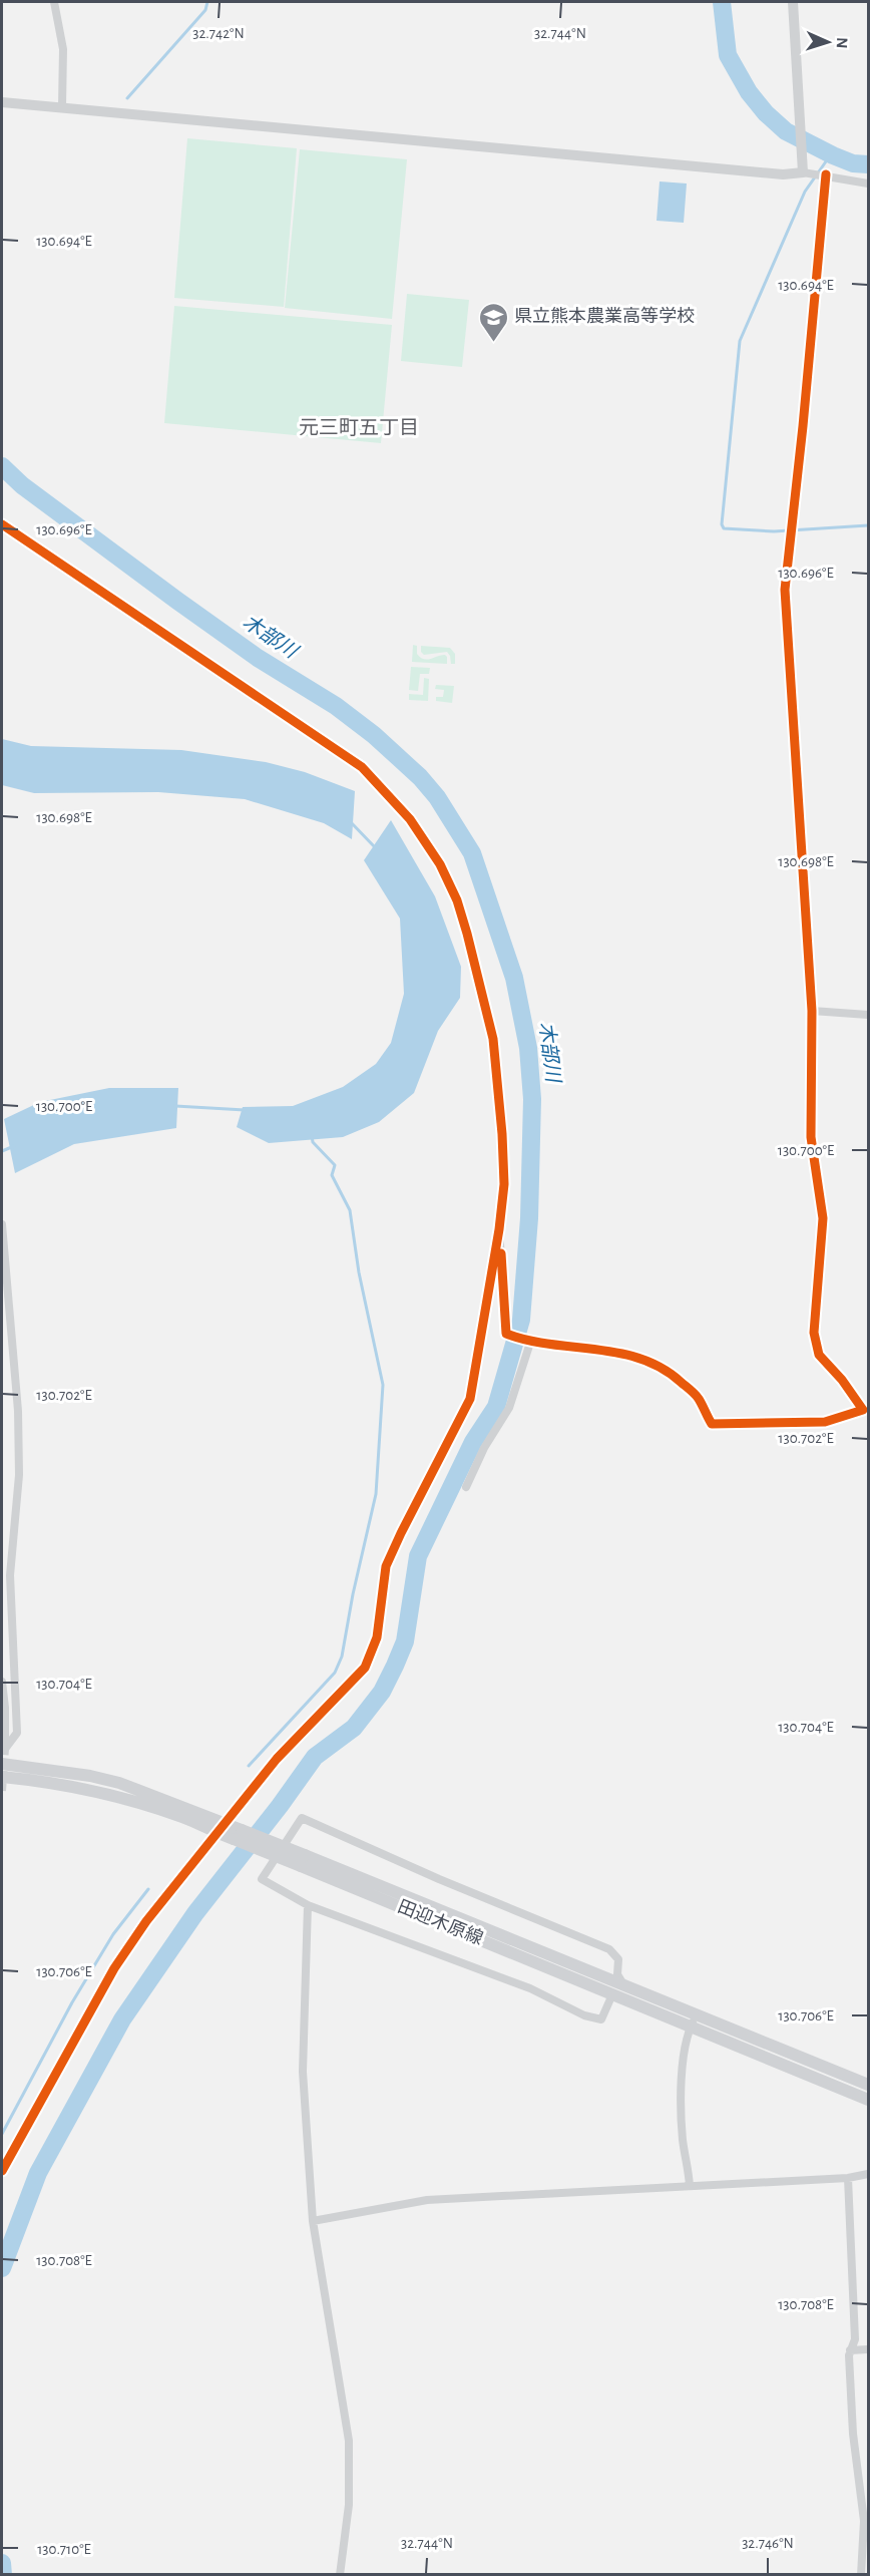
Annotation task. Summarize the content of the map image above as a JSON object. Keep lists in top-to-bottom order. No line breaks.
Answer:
{"streets":{"main road":["田迎木原線"]},"districts":["元三町五丁目"],"water":["木部川"],"places":{"school or university":["県立熊本農業高等学校"]},"north":"right","coordinates":["32.742°N","32.744°N","130.694°E","130.696°E","130.698°E","130.700°E","130.702°E","130.704°E","130.706°E","130.708°E","32.746°N","130.710°E"]}
